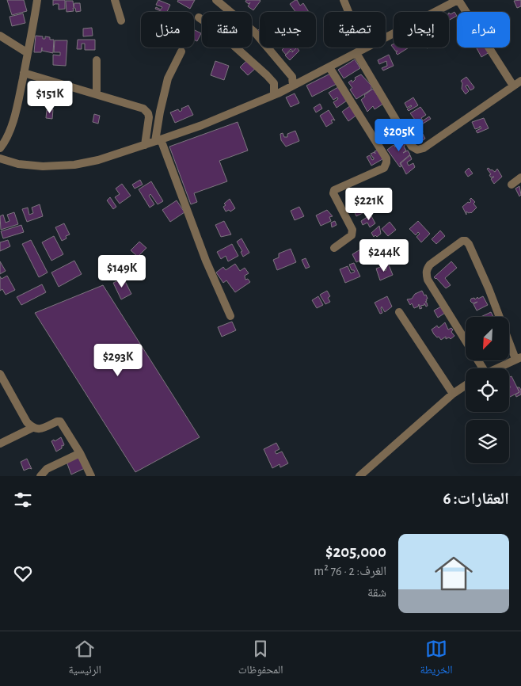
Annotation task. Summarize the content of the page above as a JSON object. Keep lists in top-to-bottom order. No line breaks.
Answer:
{"north":"bottom left","page":{"chip":["شراء","إيجار","تصفية","جديد","شقة","منزل"],"price":["$151K","$205K","$221K","$244K","$149K","$293K"],"heading":"العقارات: 6","list":[{"name":"$205,000","note":"الغرف: 2 · 76 m² · شقة"}],"tabs":["الخريطة","المحفوظات","الرئيسية"]}}
